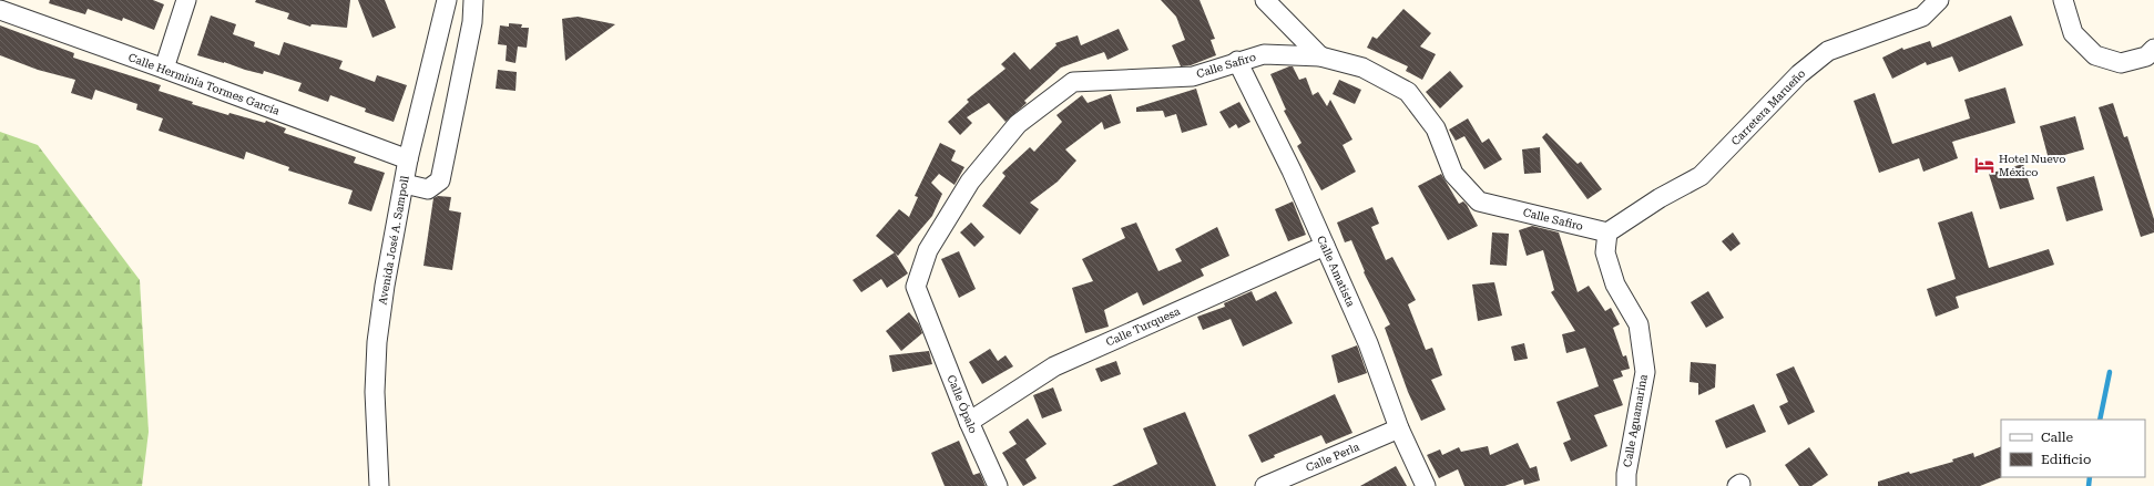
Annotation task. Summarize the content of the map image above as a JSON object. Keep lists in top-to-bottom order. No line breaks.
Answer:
{"streets":{"street":["Calle Safiro","Calle Herminia Tormes García","Carretera Marueño","Avenida José A. Sampoll","Calle Amatista","Calle Turquesa","Calle Ópalo","Calle Aguamarina","Calle Perla"]},"crossings":[["Calle Safiro","Carretera Marueño"],["Calle Safiro","Calle Amatista"],["Calle Safiro","Calle Ópalo"],["Calle Safiro","Calle Aguamarina"],["Calle Herminia Tormes García","Avenida José A. Sampoll"],["Carretera Marueño","Calle Aguamarina"],["Calle Amatista","Calle Turquesa"],["Calle Amatista","Calle Perla"],["Calle Turquesa","Calle Ópalo"]],"places":{"hotel":["Hotel Nuevo México"]},"legend":["Calle","Edificio"]}
